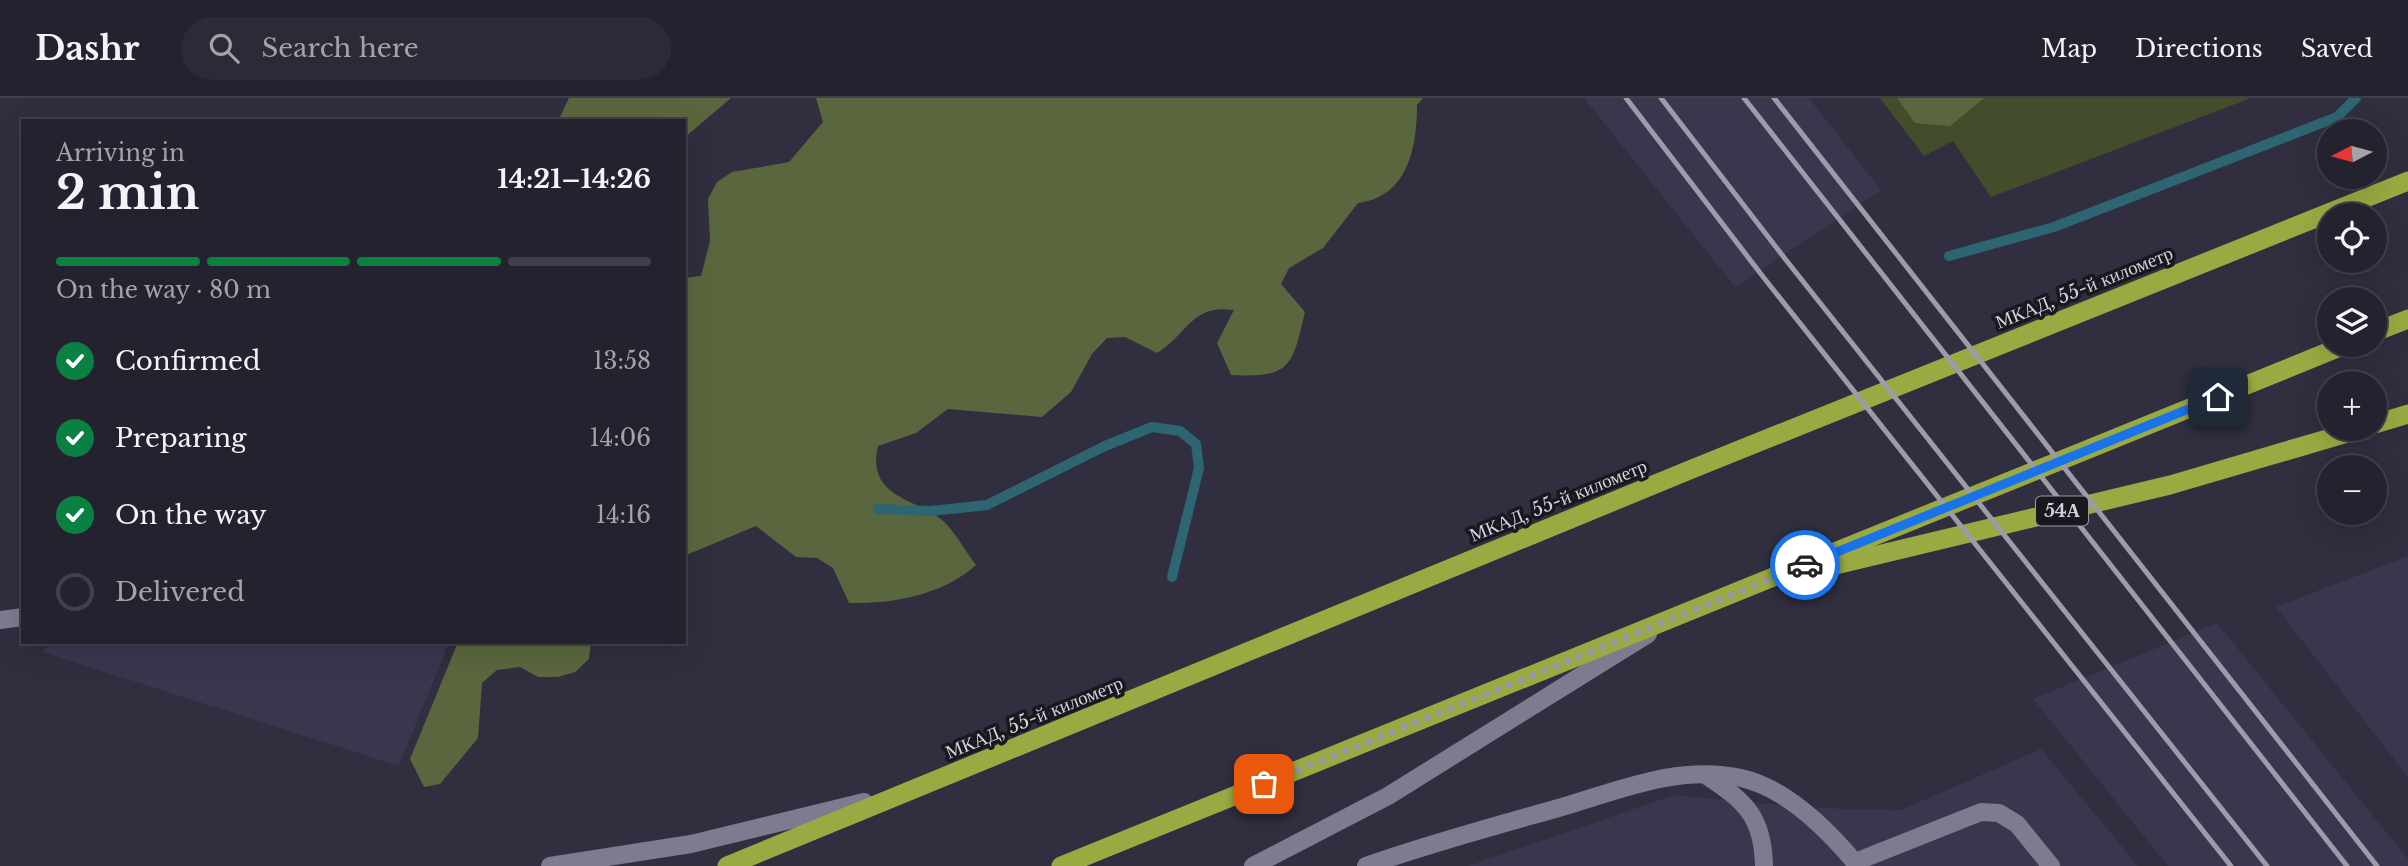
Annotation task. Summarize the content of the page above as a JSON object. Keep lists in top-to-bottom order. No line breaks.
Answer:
{"streets":{"highway":["МКАД, 55-й километр","54А"]},"north":"left","page":{"header":"Dashr","search":"Search here","nav":["Map","Directions","Saved"],"map_buttons":["+","−"],"heading":["2 min","Arriving in","14:21–14:26"],"bar":"On the way · 80 m","list":[["Confirmed","13:58"],["Preparing","14:06"],["On the way","14:16"],"Delivered"]}}
